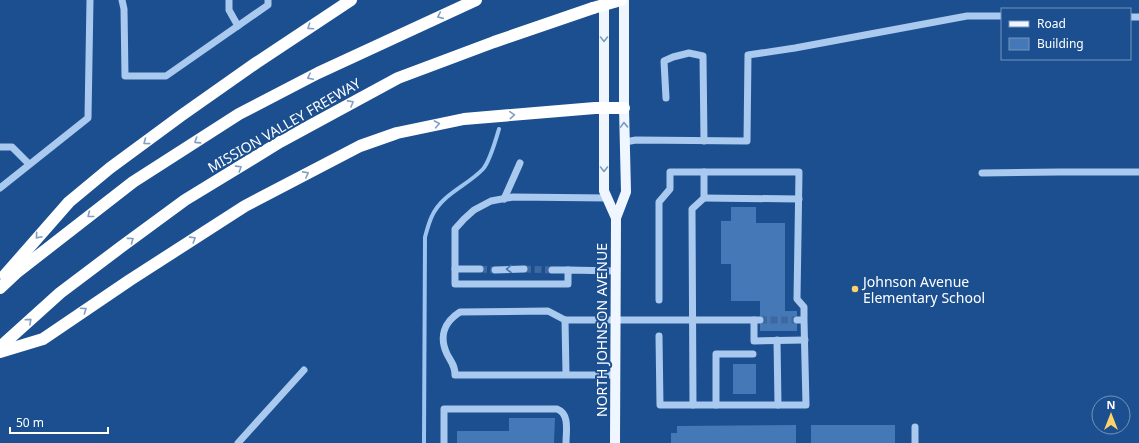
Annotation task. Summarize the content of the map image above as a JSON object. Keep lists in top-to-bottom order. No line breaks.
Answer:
{"streets":{"highway":["MISSION VALLEY FREEWAY"],"main road":["NORTH JOHNSON AVENUE"]},"crossings":[["MISSION VALLEY FREEWAY","NORTH JOHNSON AVENUE"]],"places":["Johnson Avenue Elementary School"],"legend":["Road","Building"],"scale_bar":"50 m","north":"top"}
